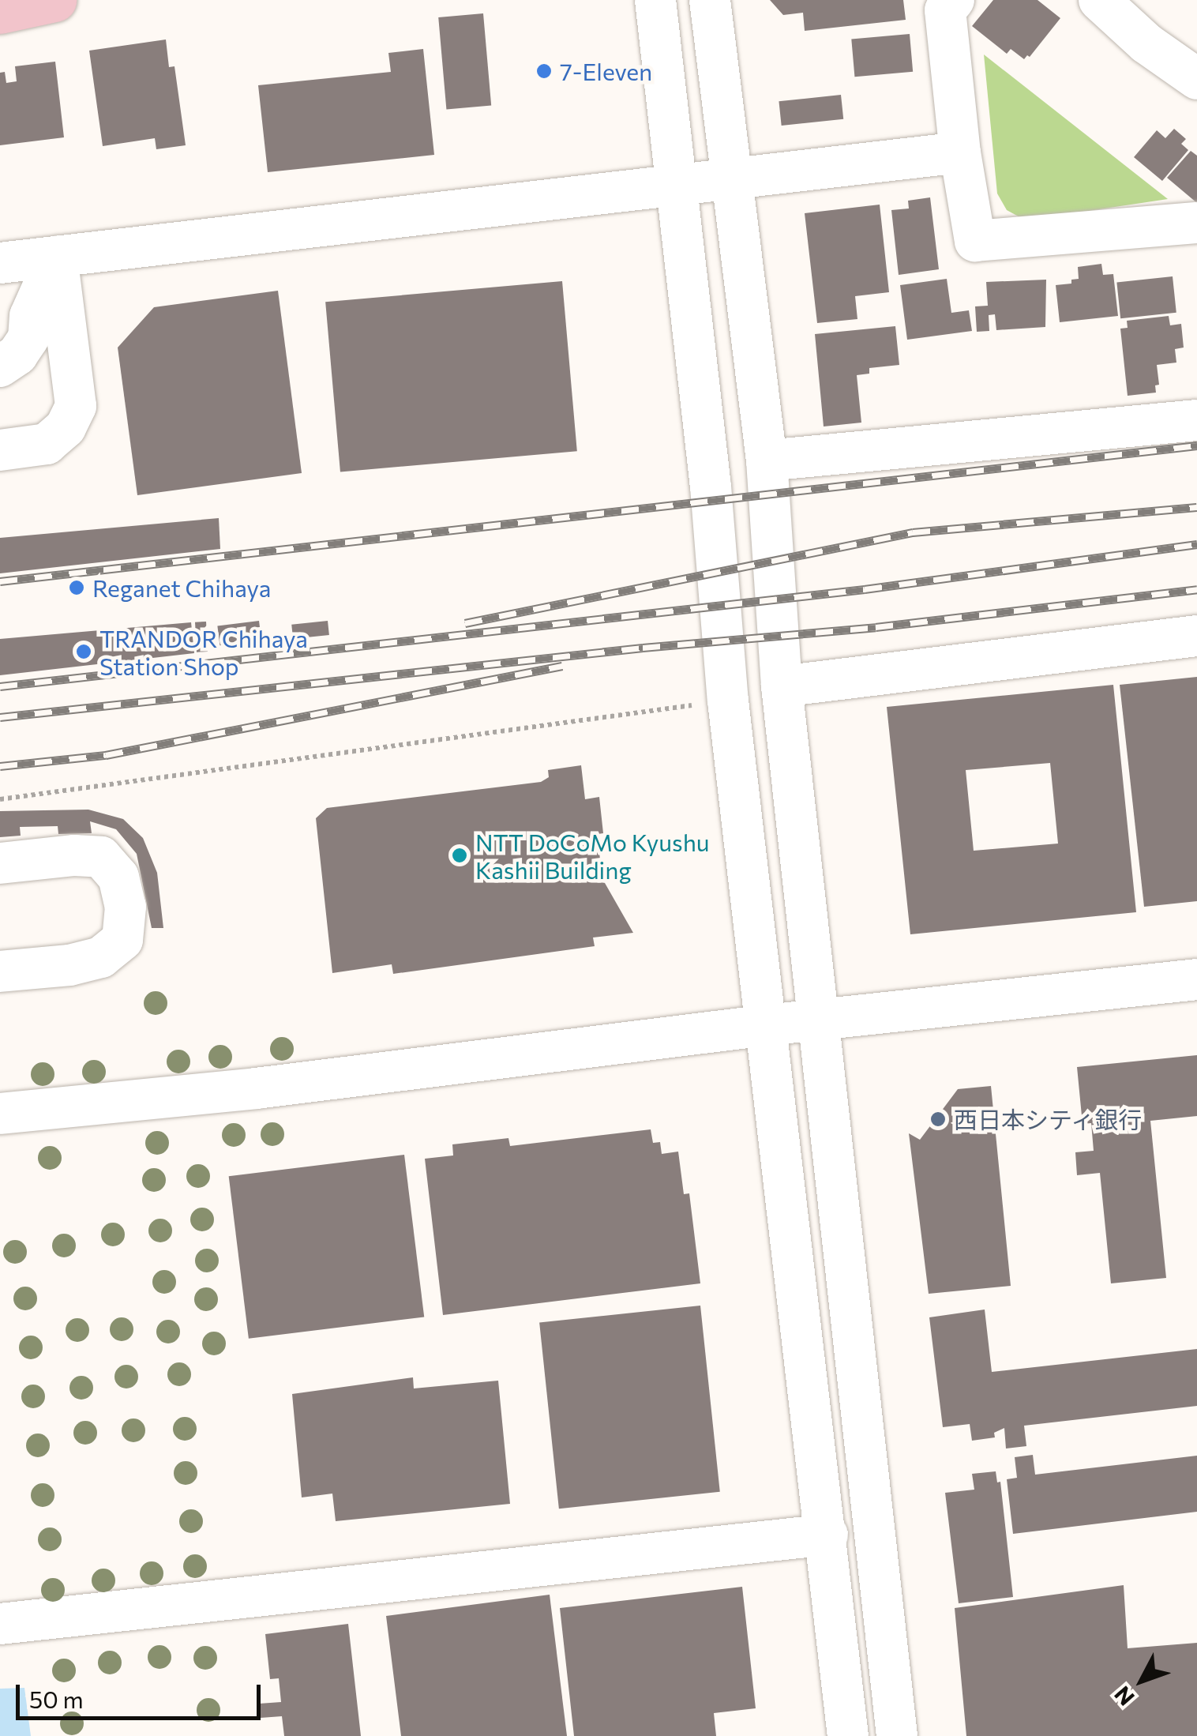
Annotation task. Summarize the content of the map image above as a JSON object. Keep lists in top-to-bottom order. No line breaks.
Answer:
{"places":["7-Eleven","Reganet Chihaya","TRANDOR Chihaya Station Shop","NTT DoCoMo Kyushu Kashii Building","西日本シティ銀行"],"scale_bar":"50 m","north":"bottom left"}
